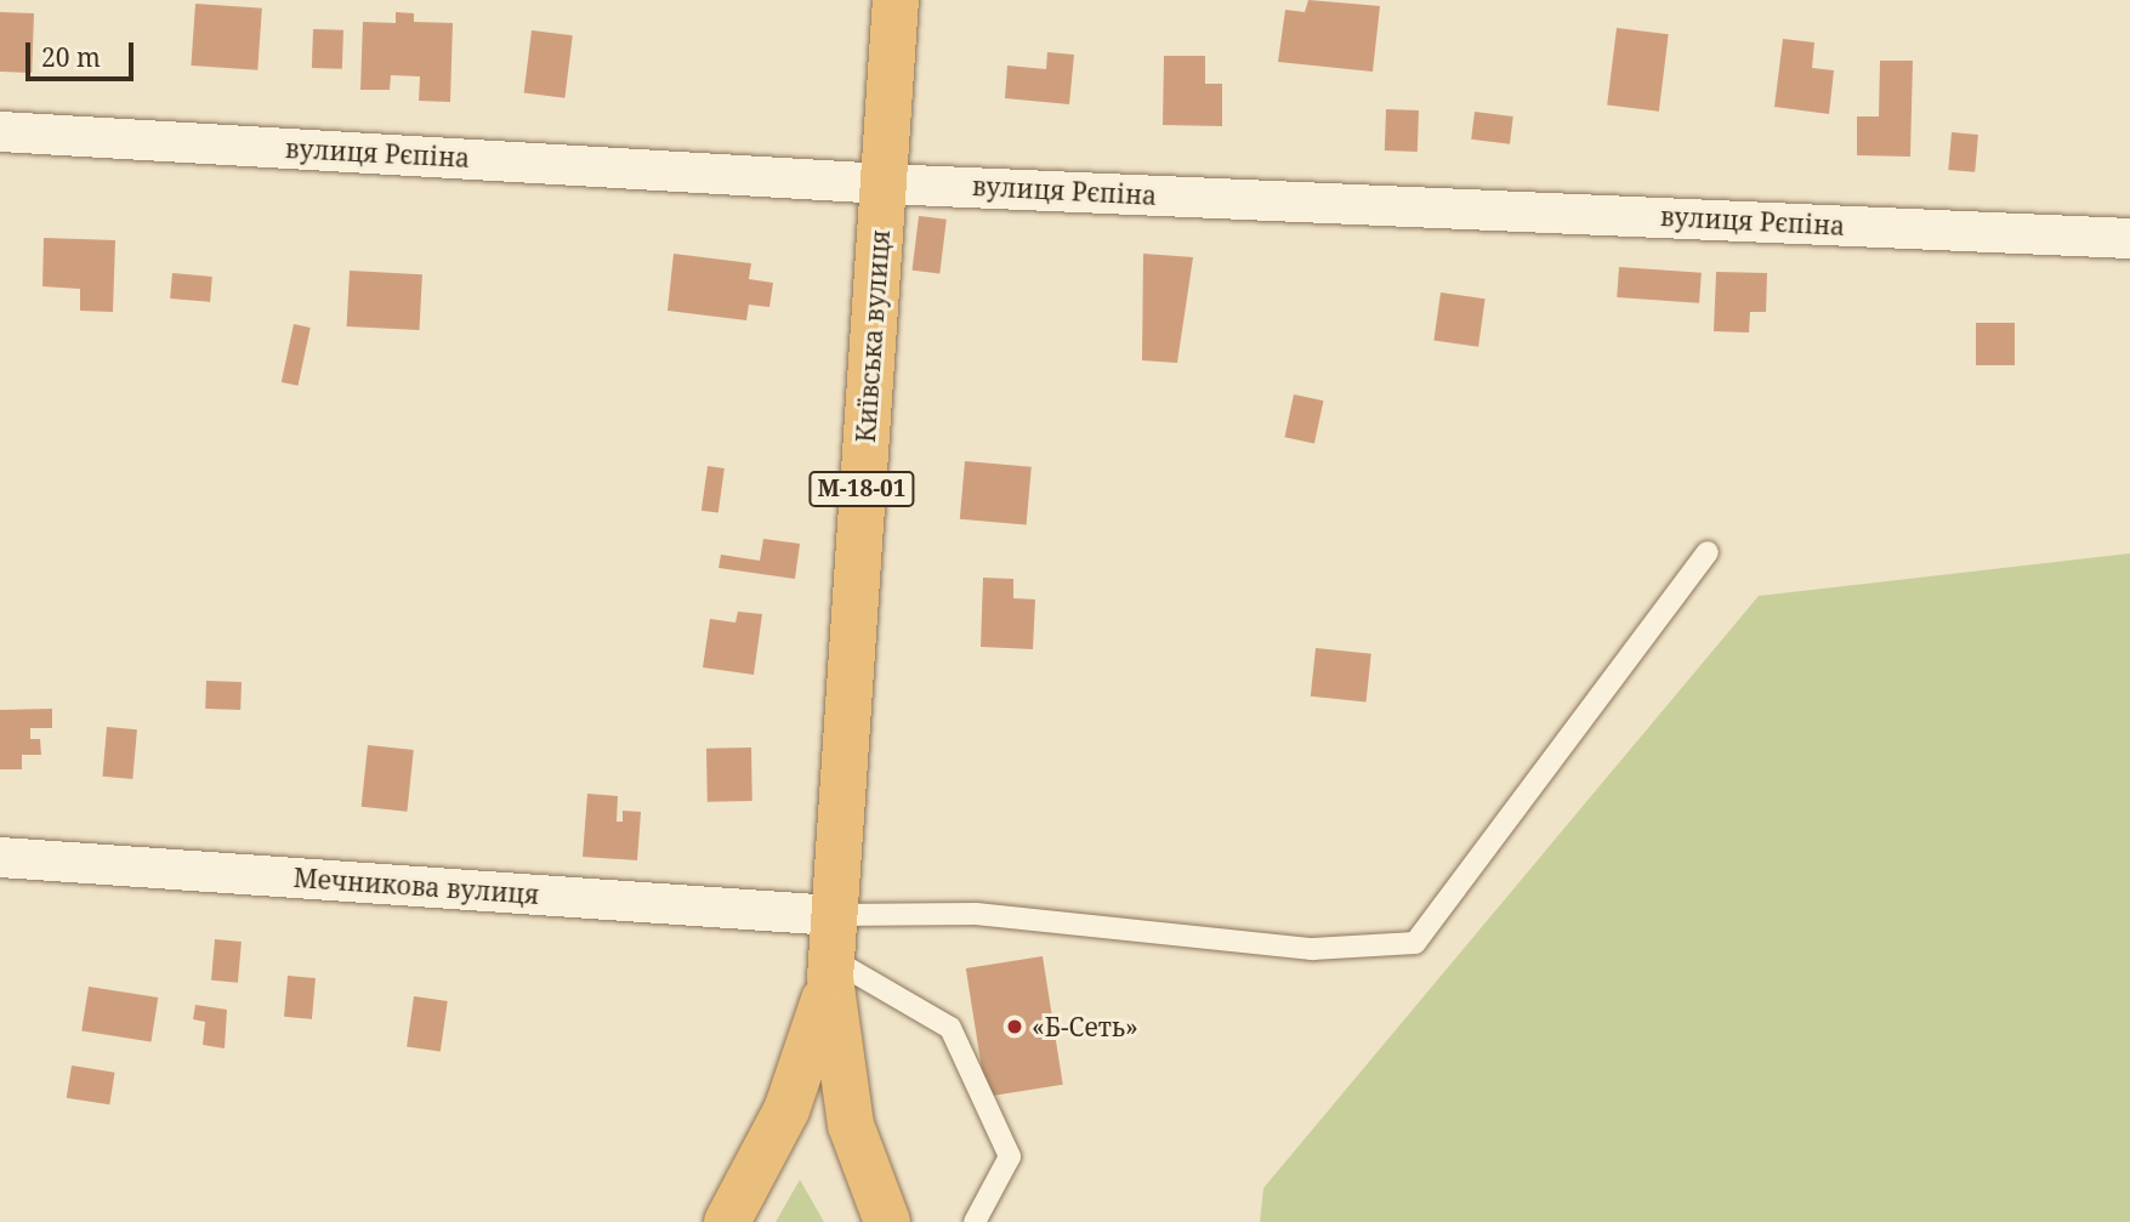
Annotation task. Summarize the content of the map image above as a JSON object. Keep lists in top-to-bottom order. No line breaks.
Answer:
{"streets":{"highway":["Київська вулиця","М-18-01"],"street":["вулиця Рєпіна","Мечникова вулиця"]},"crossings":[["вулиця Рєпіна","Київська вулиця"],["Київська вулиця","М-18-01"],["Київська вулиця","Мечникова вулиця"],["М-18-01","Мечникова вулиця"]],"places":["«Б-Сеть»"],"scale_bar":"20 m"}
